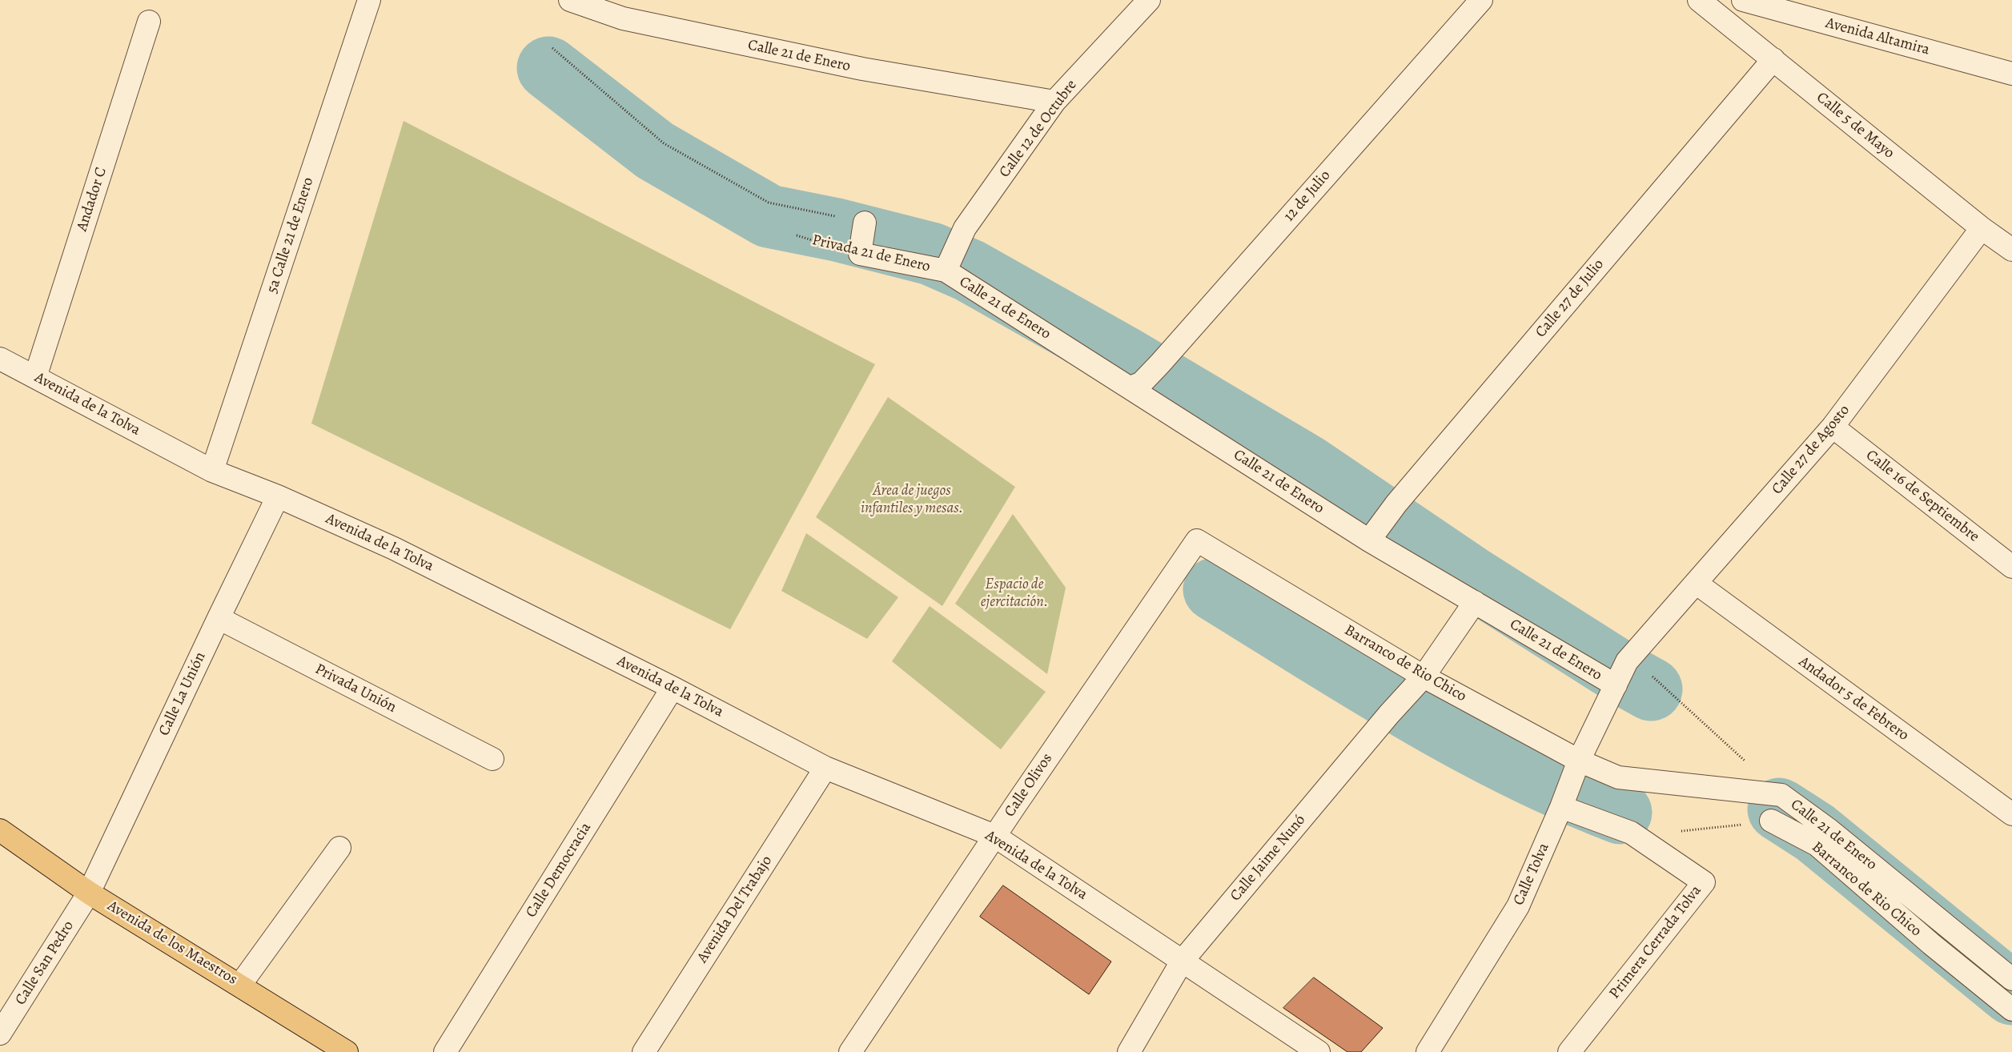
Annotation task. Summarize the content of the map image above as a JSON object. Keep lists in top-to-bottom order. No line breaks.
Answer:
{"streets":{"main road":["Avenida de los Maestros"],"street":["Avenida Altamira","Calle 21 de Enero","Calle 5 de Mayo","Calle 12 de Octubre","12 de Julio","Andador C","5a Calle 21 de Enero","Privada 21 de Enero","Calle 27 de Julio","Avenida de la Tolva","Calle 27 de Agosto","Calle 16 de Septiembre","Barranco de Rio Chico","Privada Unión","Calle La Unión","Andador 5 de Febrero","Calle Olivos","Calle Jaime Nunó","Calle Democracia","Calle Tolva","Avenida Del Trabajo","Primera Cerrada Tolva","Calle San Pedro"]},"crossings":[["Calle 21 de Enero","Calle 12 de Octubre"],["Calle 21 de Enero","12 de Julio"],["Calle 21 de Enero","Privada 21 de Enero"],["Calle 21 de Enero","Calle 27 de Julio"],["Calle 21 de Enero","Calle 27 de Agosto"],["Calle 21 de Enero","Barranco de Rio Chico"],["Calle 21 de Enero","Calle Jaime Nunó"],["Calle 21 de Enero","Calle Tolva"],["Calle 5 de Mayo","Calle 27 de Julio"],["Calle 5 de Mayo","Calle 27 de Agosto"],["Calle 12 de Octubre","Privada 21 de Enero"],["Andador C","Avenida de la Tolva"],["5a Calle 21 de Enero","Avenida de la Tolva"],["Avenida de la Tolva","Calle La Unión"],["Avenida de la Tolva","Calle Olivos"],["Avenida de la Tolva","Calle Jaime Nunó"],["Avenida de la Tolva","Calle Democracia"],["Avenida de la Tolva","Avenida Del Trabajo"],["Calle 27 de Agosto","Calle 16 de Septiembre"],["Calle 27 de Agosto","Andador 5 de Febrero"],["Calle 27 de Agosto","Calle Tolva"],["Barranco de Rio Chico","Calle Olivos"],["Barranco de Rio Chico","Calle Jaime Nunó"],["Barranco de Rio Chico","Calle Tolva"],["Privada Unión","Calle La Unión"],["Calle La Unión","Avenida de los Maestros"],["Calle La Unión","Calle San Pedro"],["Calle Tolva","Primera Cerrada Tolva"],["Avenida de los Maestros","Calle San Pedro"]],"parks":["Área de juegos infantiles y mesas.","Espacio de ejercitación."]}
